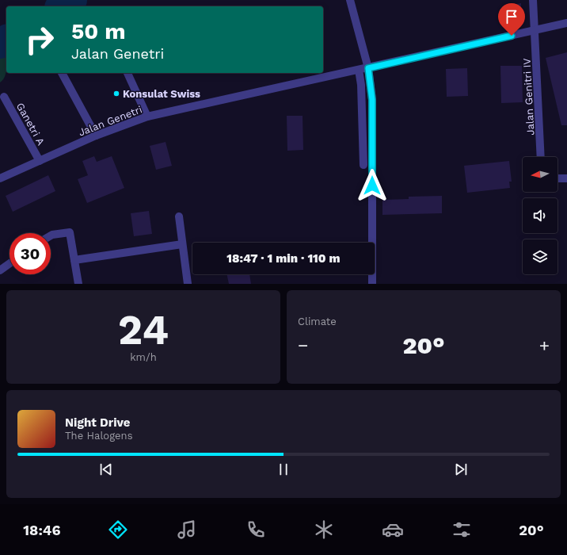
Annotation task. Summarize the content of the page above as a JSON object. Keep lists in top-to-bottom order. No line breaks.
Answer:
{"streets":{"street":["Jalan Genitri IV","Jalan Genetri","Ganetri A"]},"crossings":[["Jalan Genitri IV","Jalan Genetri"],["Jalan Genetri","Ganetri A"]],"places":["Konsulat Swiss"],"north":"left","page":{"turn":["50 m","Jalan Genetri"],"limit":"30","trip":"18:47 · 1 min · 110 m","tile":[["24","km/h"],"Climate"],"heat":["−","20°","+"],"song":["Night Drive","The Halogens"],"tabs":["18:46","20°"]}}
